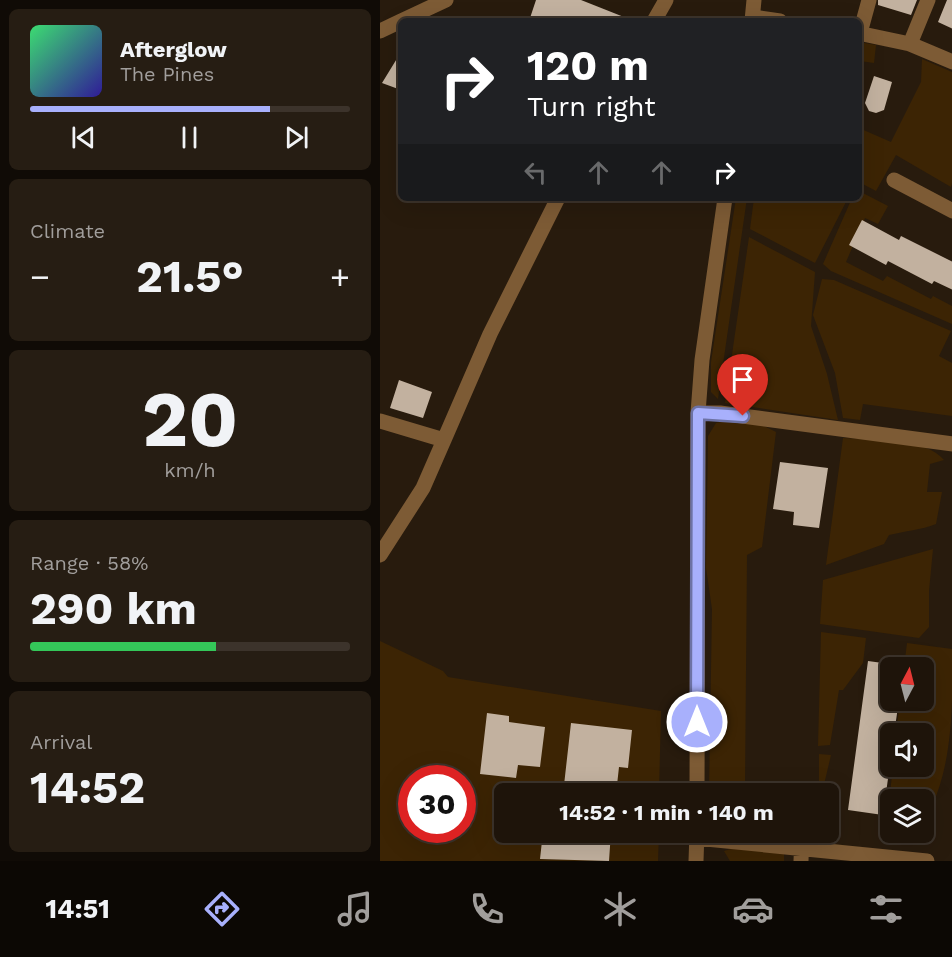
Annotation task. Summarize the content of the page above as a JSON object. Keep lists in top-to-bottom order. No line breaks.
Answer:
{"north":"top","page":{"turn":["120 m","Turn right"],"song":["Afterglow","The Pines"],"tile":["Climate",["20","km/h"],["Range · 58%","290 km"],["Arrival","14:52"]],"heat":["−","21.5°","+"],"limit":"30","trip":"14:52 · 1 min · 140 m","tabs":"14:51"}}
